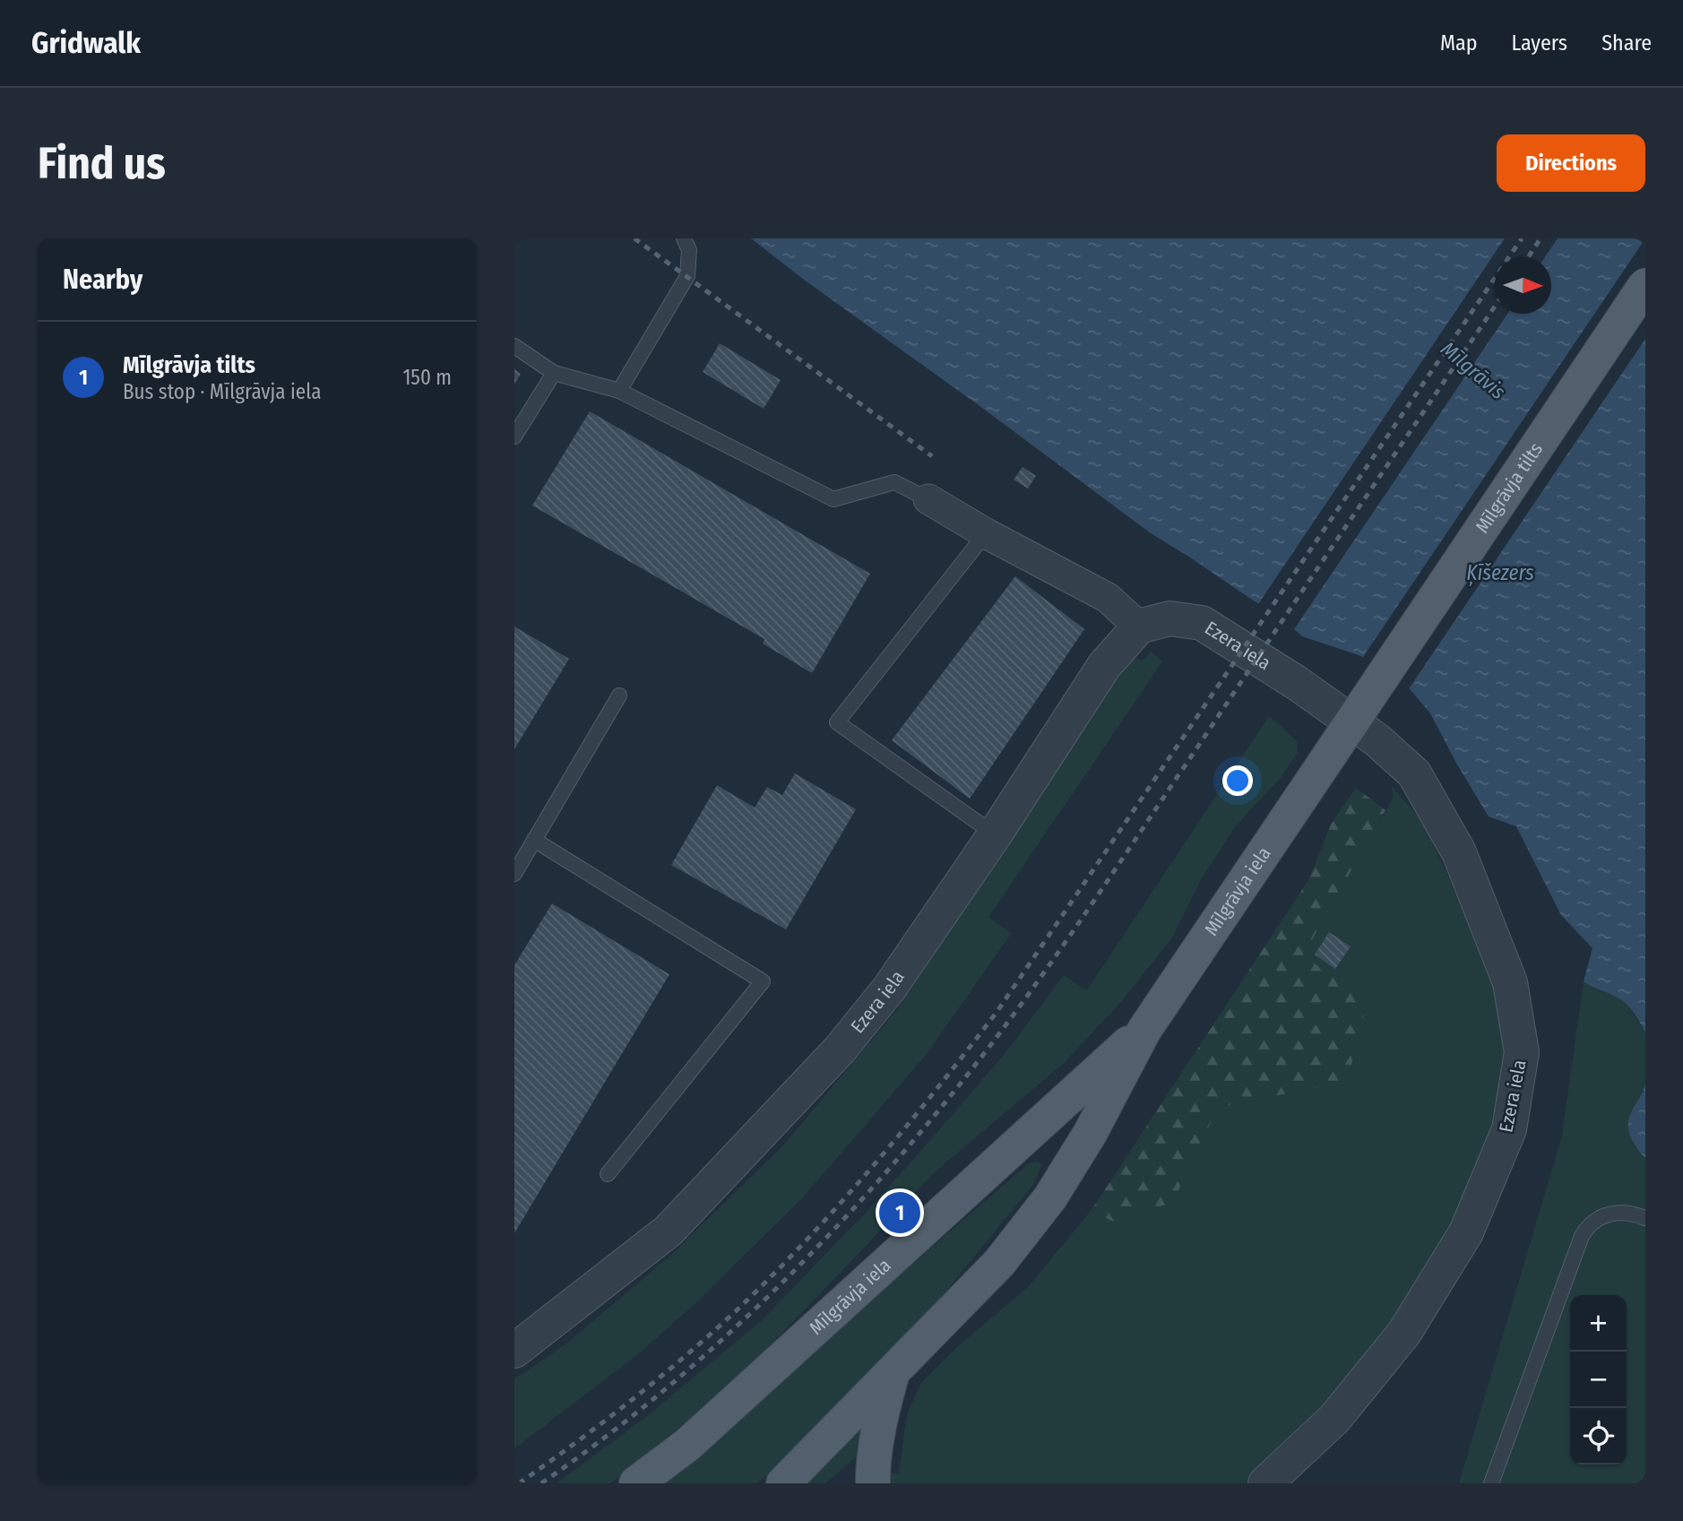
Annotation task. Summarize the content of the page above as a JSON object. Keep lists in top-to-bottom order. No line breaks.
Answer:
{"streets":{"main road":["Mīlgrāvja tilts","Mīlgrāvja iela"],"street":["Ezera iela"]},"crossings":[["Mīlgrāvja tilts","Mīlgrāvja iela"]],"water":["Mīlgrāvis","Ķīšezers"],"north":"right","page":{"header":"Gridwalk","nav":["Map","Layers","Share"],"buttons":"Directions","title":"Find us","heading":"Nearby","list":[{"mark":"1","name":"Mīlgrāvja tilts","note":"Bus stop · Mīlgrāvja iela","value":"150 m"}],"pins":"1","map_buttons":["+","−"]}}
